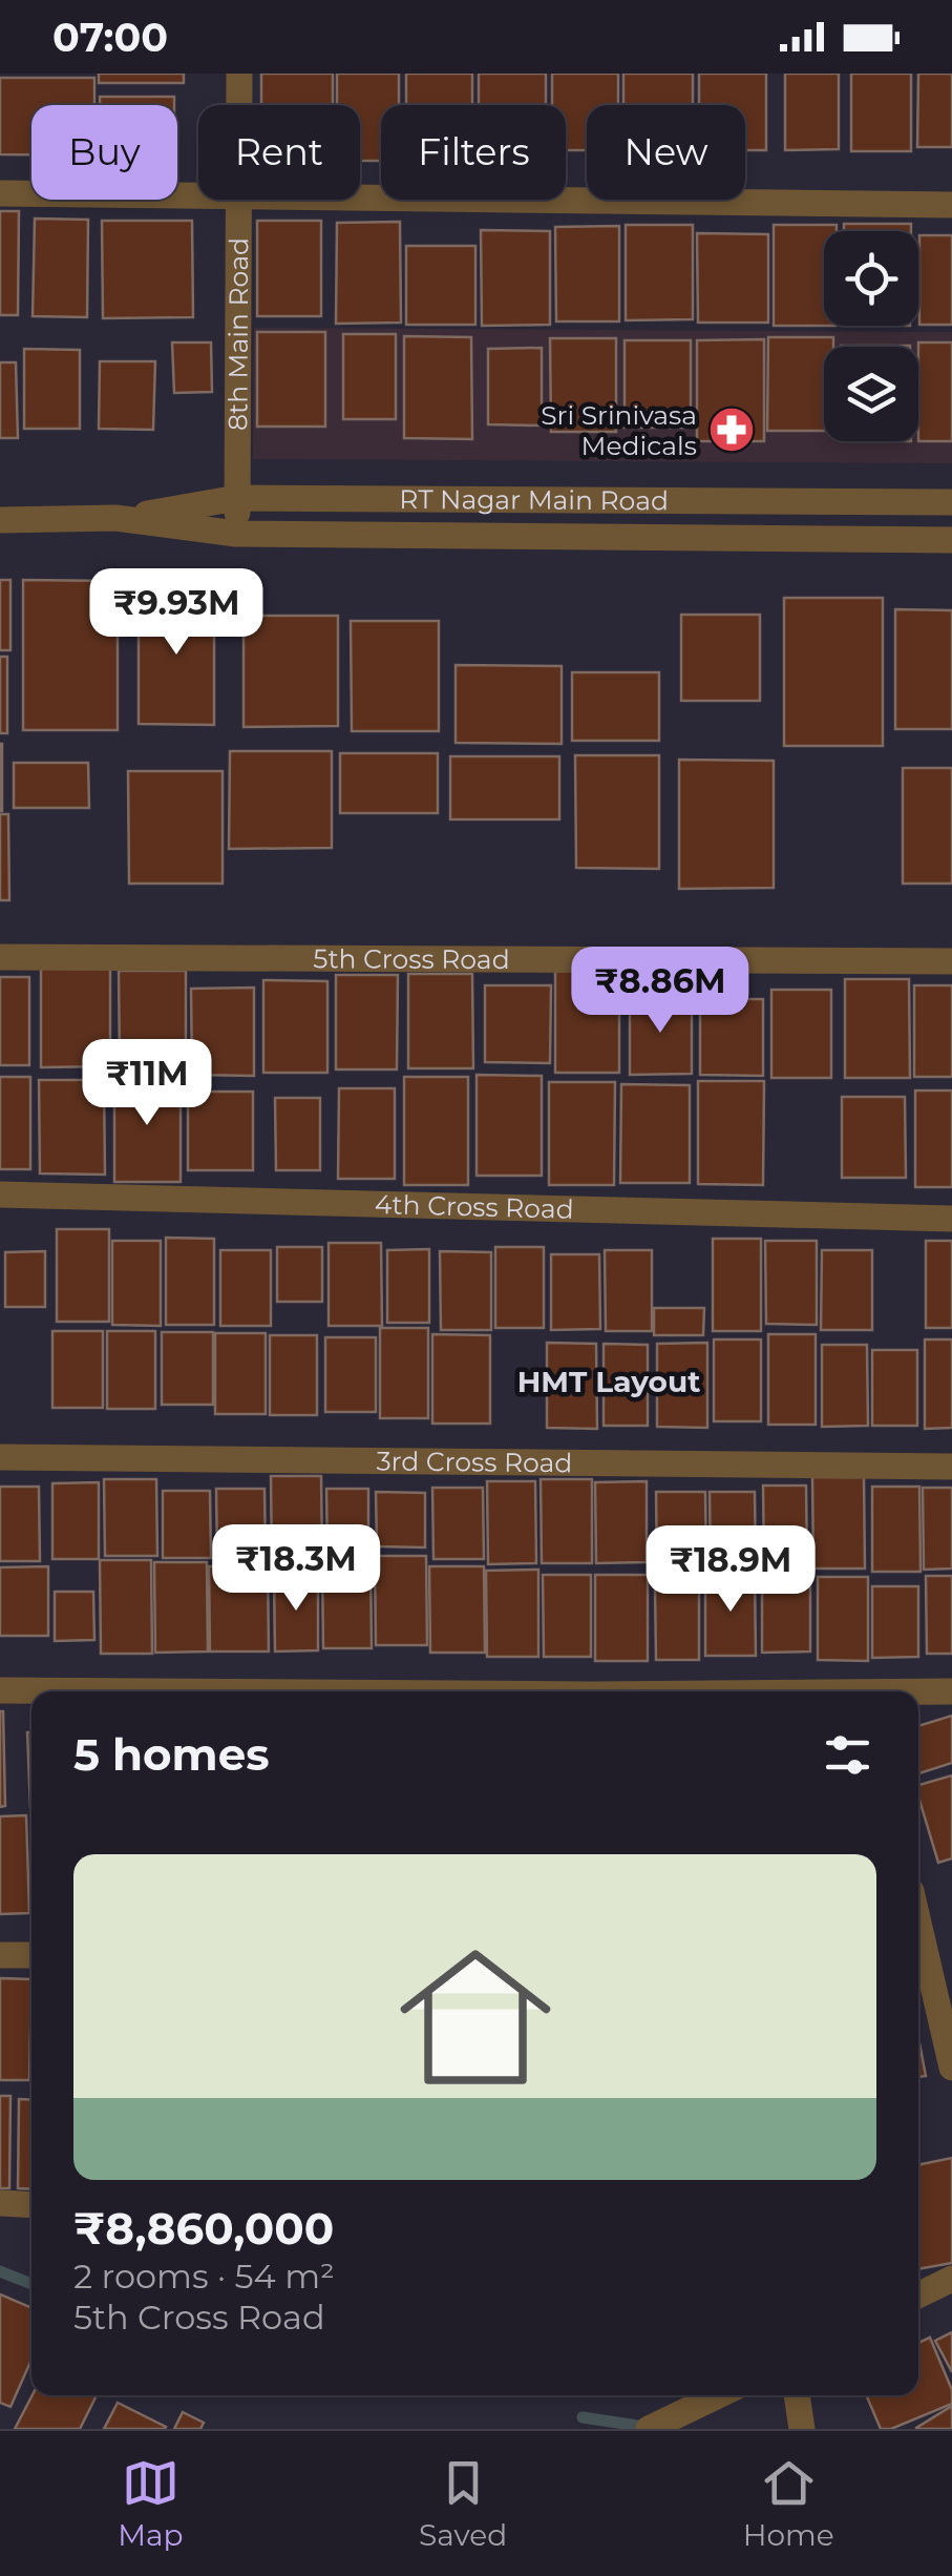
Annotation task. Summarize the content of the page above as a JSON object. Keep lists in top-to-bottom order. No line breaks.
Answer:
{"streets":{"street":["8th Main Road","RT Nagar Main Road","5th Cross Road","4th Cross Road","3rd Cross Road"]},"crossings":[["8th Main Road","RT Nagar Main Road"]],"districts":["HMT Layout"],"places":{"pharmacy":["Sri Srinivasa Medicals"]},"page":{"status":"07:00","chip":["Buy","Rent","Filters","New"],"price":["₹9.93M","₹8.86M","₹11M","₹18.3M","₹18.9M"],"heading":"5 homes","list":[{"name":"₹8,860,000","note":"2 rooms · 54 m² · 5th Cross Road"}],"tabs":["Map","Saved","Home"]}}
